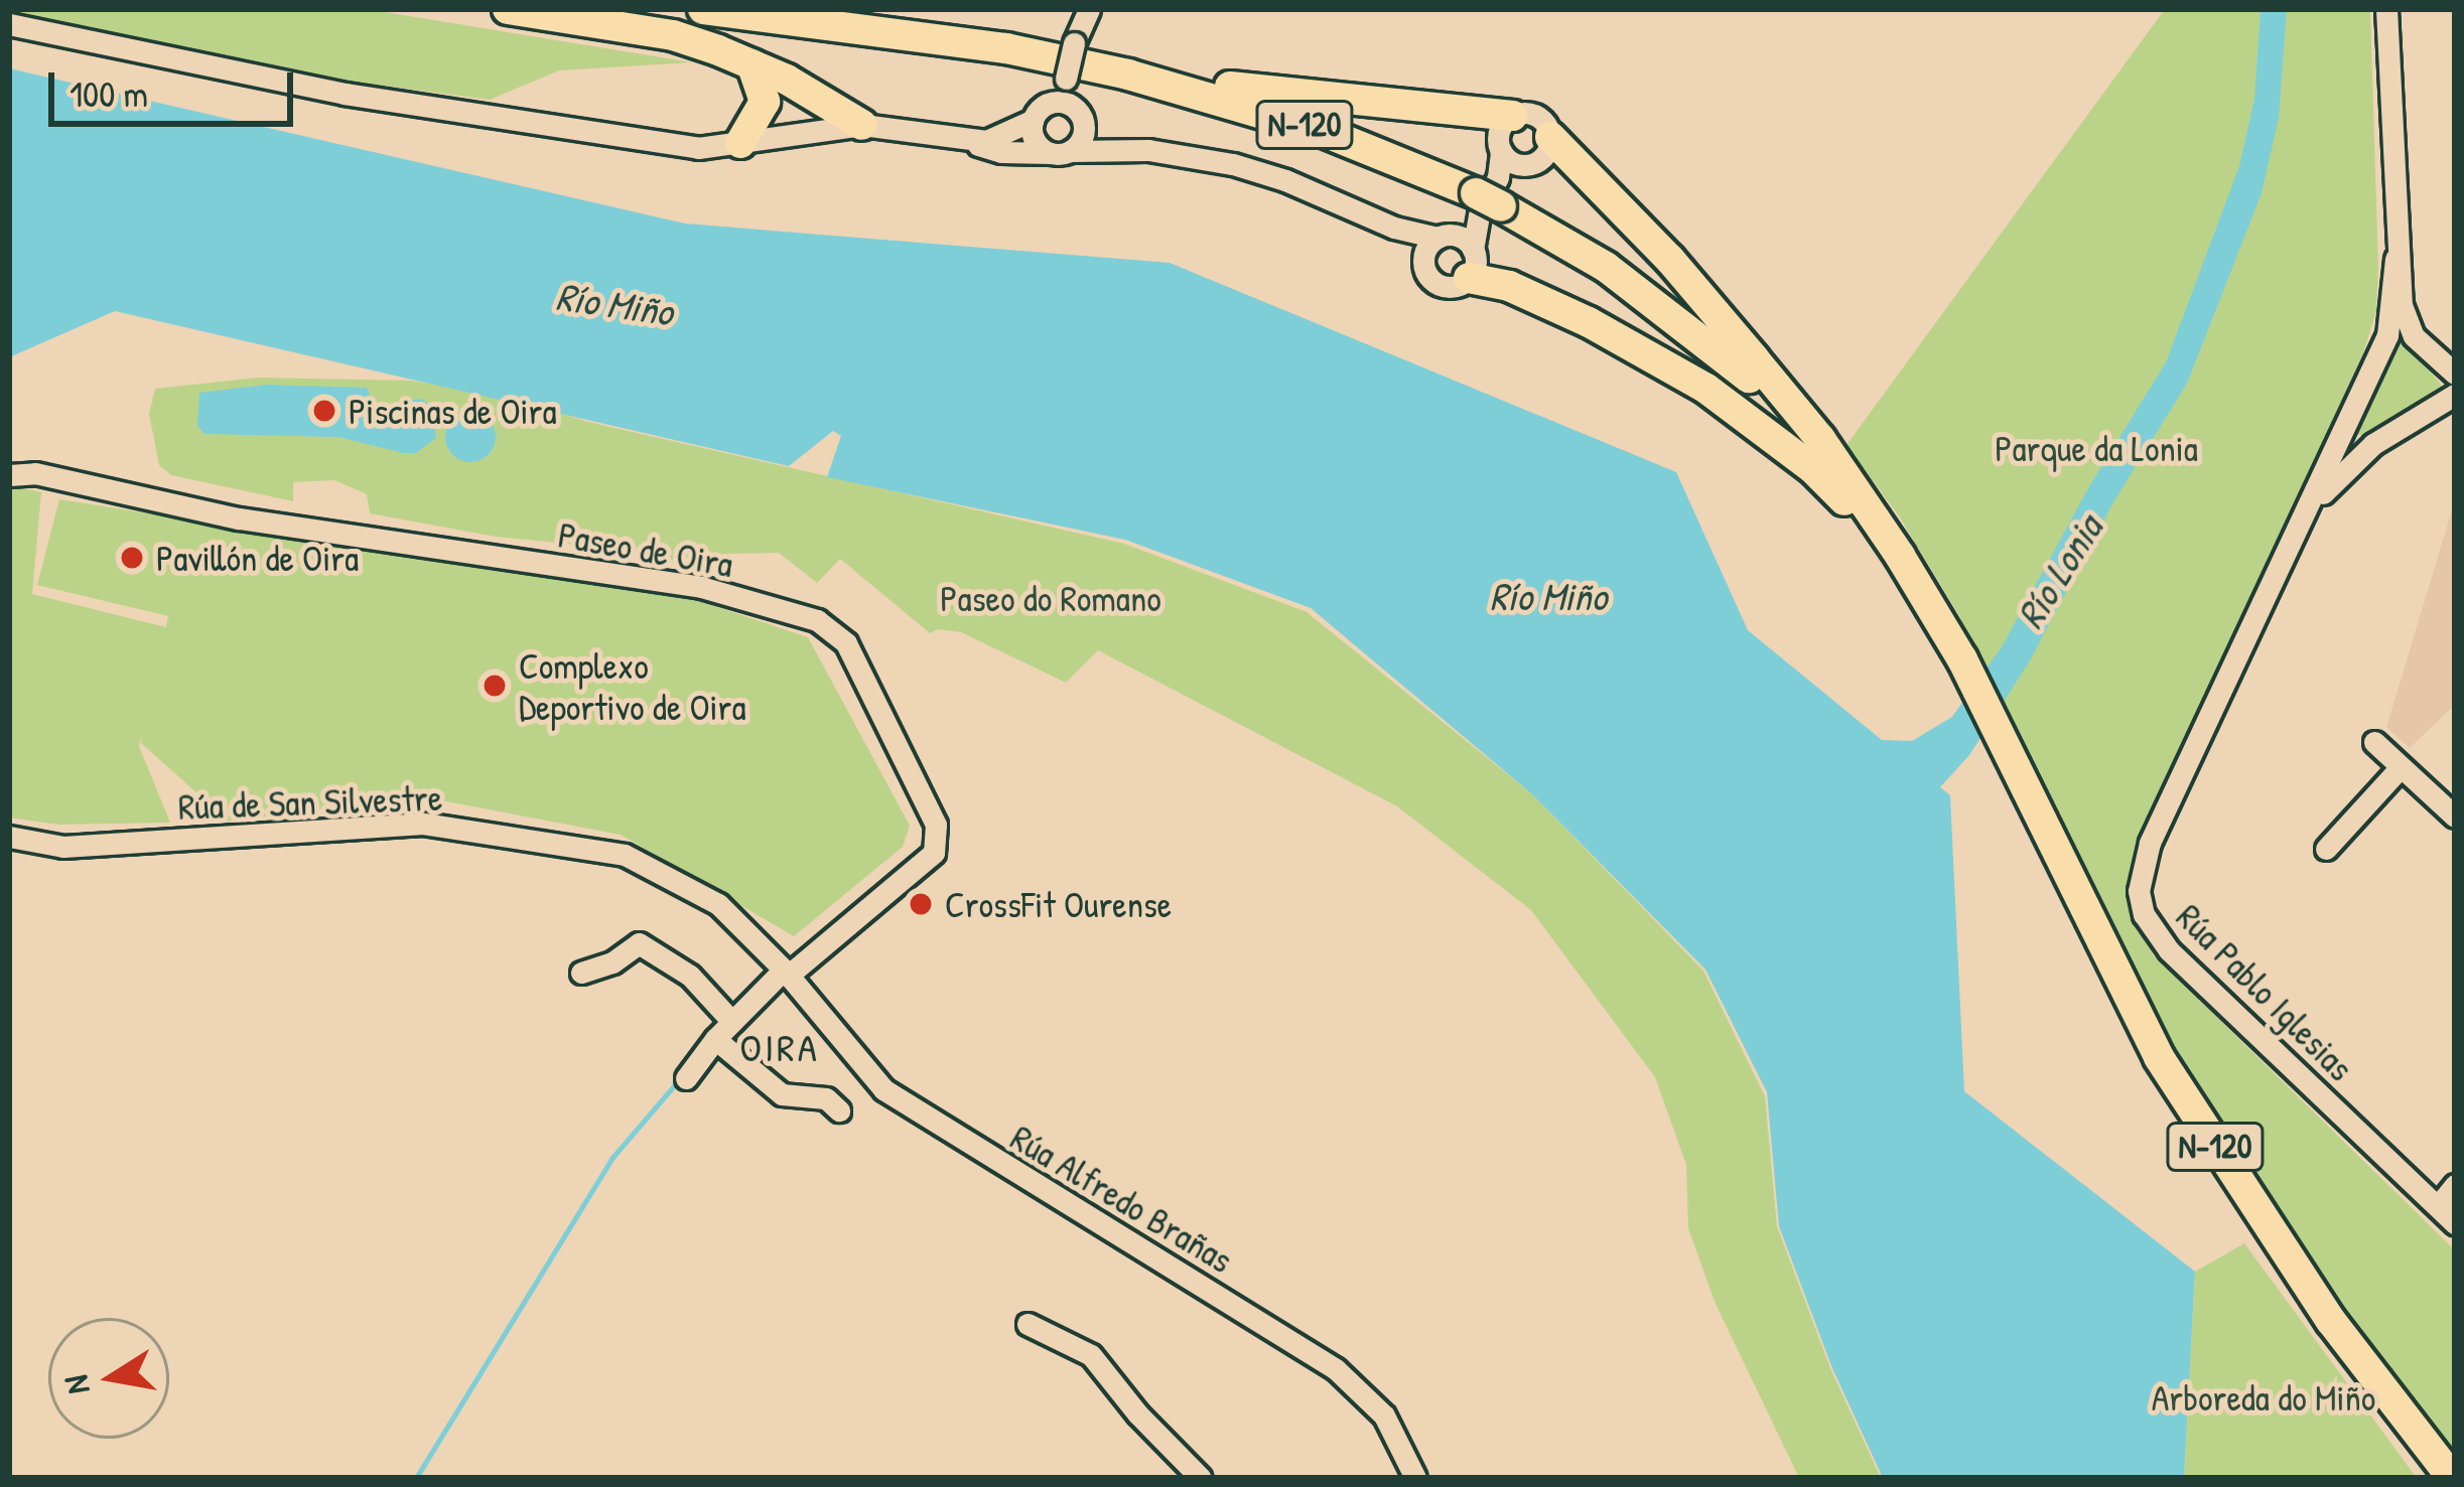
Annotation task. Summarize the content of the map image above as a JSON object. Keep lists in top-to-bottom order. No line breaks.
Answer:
{"streets":{"highway":["N-120"],"street":["Paseo de Oira","Rúa de San Silvestre","Rúa Pablo Iglesias","Rúa Alfredo Brañas"]},"crossings":[["Paseo de Oira","Rúa de San Silvestre"],["Paseo de Oira","Rúa Alfredo Brañas"],["Rúa de San Silvestre","Rúa Alfredo Brañas"]],"districts":["OIRA"],"water":["Río Miño","Río Lonia"],"parks":["Parque da Lonia","Paseo do Romano","Arboreda do Miño"],"places":["Piscinas de Oira","Pavillón de Oira","Complexo Deportivo de Oira","CrossFit Ourense"],"scale_bar":"100 m","north":"left"}
